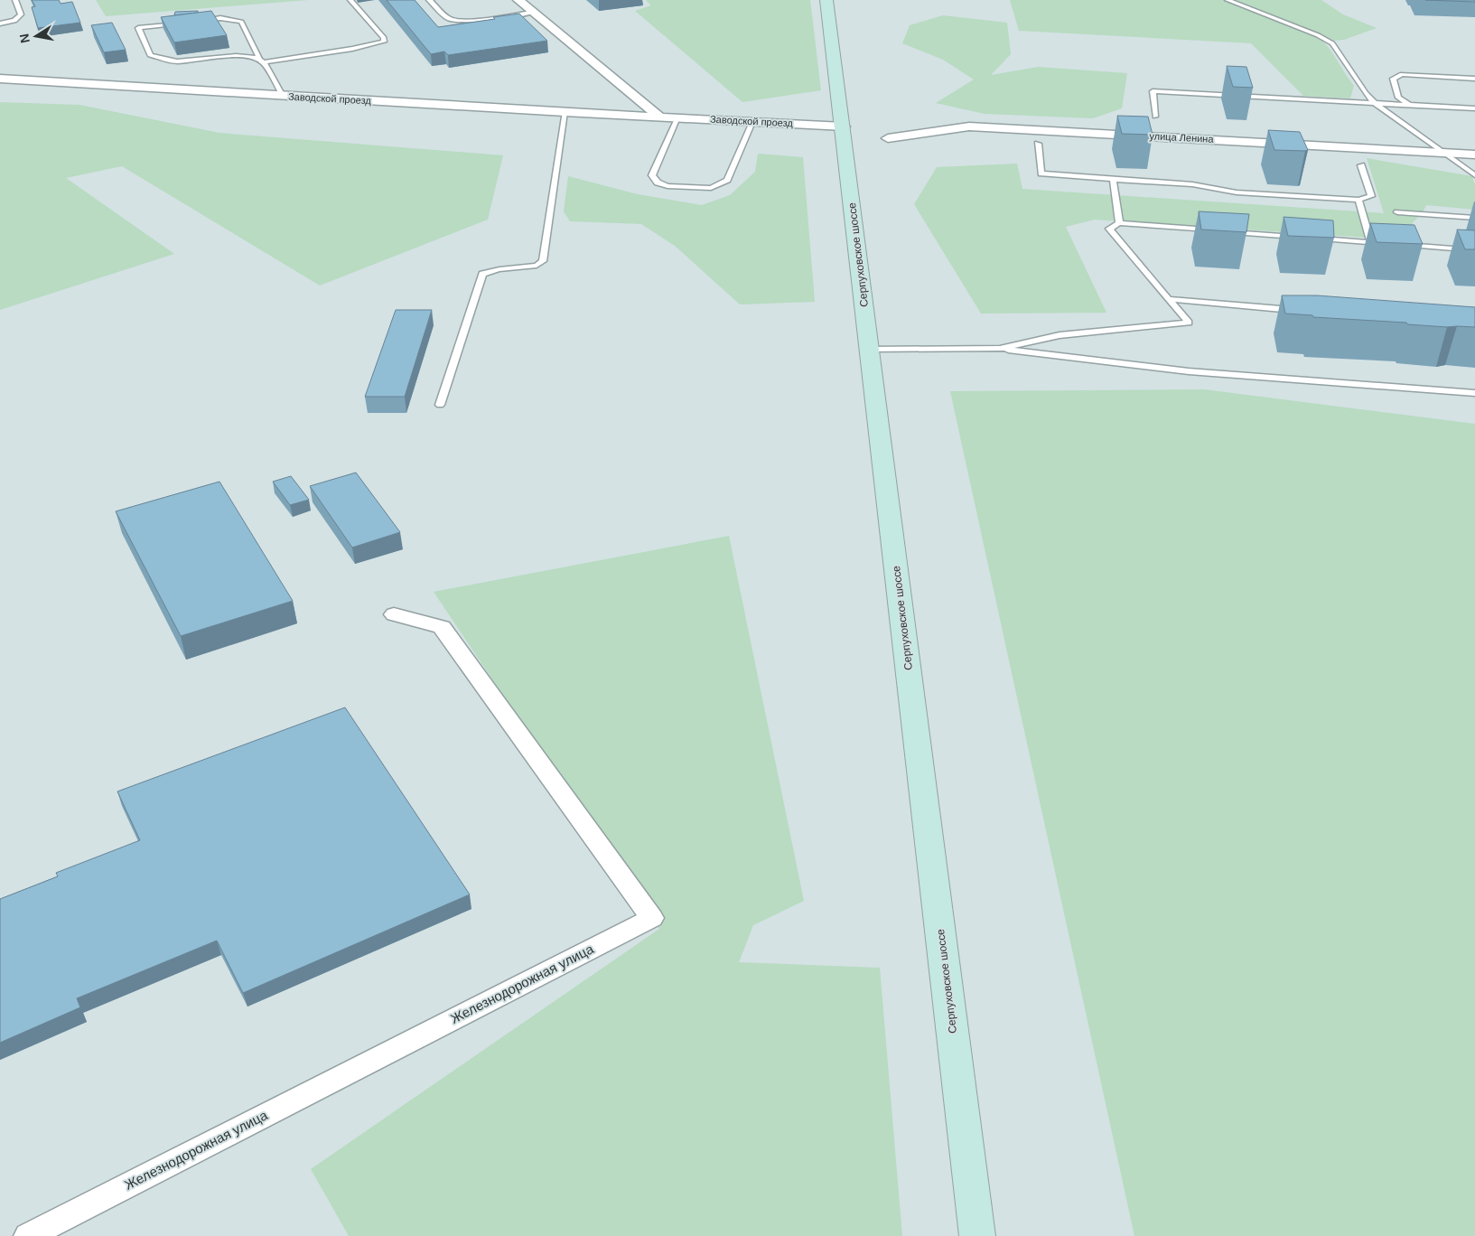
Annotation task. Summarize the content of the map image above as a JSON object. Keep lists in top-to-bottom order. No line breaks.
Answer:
{"streets":{"main road":["Серпуховское шоссе"],"street":["Заводской проезд","улица Ленина","Железнодорожная улица"]},"crossings":[["Заводской проезд","Серпуховское шоссе"]],"north":"left"}
